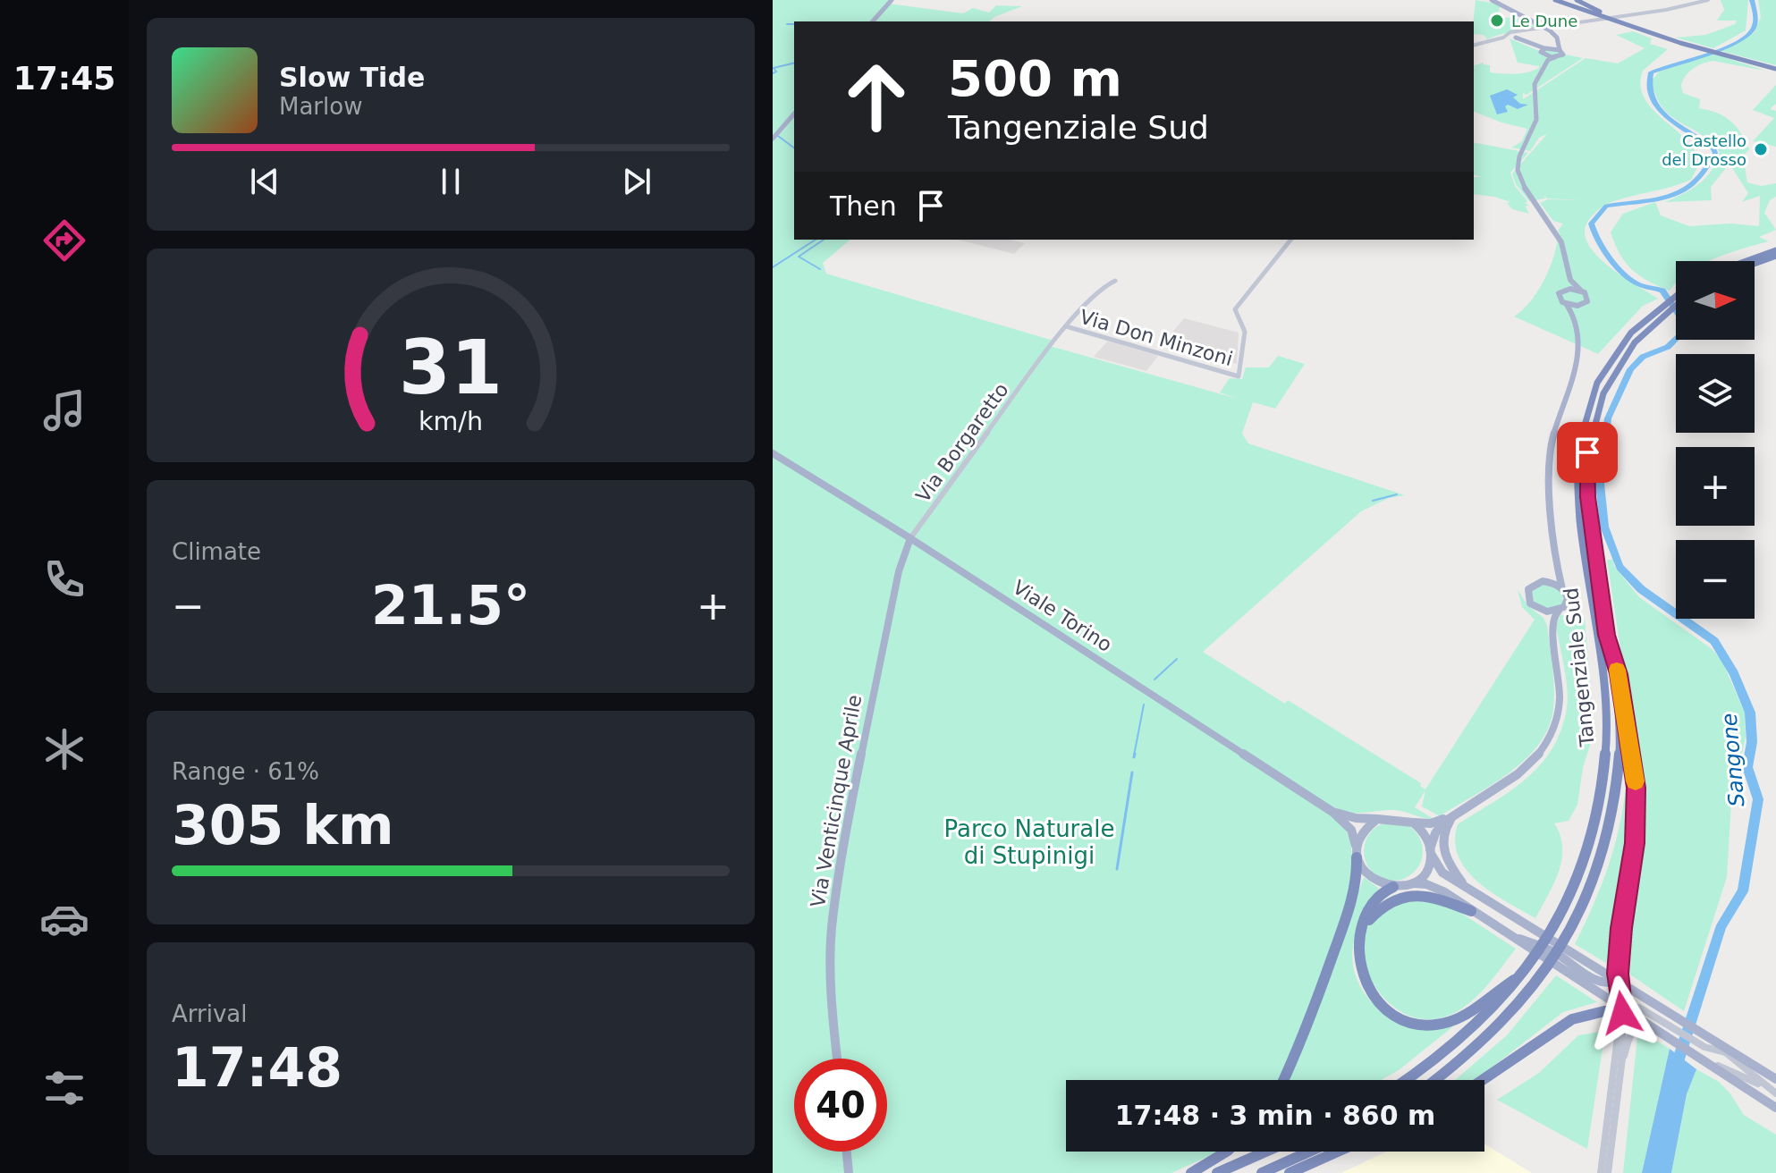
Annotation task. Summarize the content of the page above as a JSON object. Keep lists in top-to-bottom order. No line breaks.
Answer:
{"streets":{"highway":["Tangenziale Sud"],"main road":["Viale Torino","Via Venticinque Aprile"],"street":["Via Don Minzoni","Via Borgaretto"]},"crossings":[["Via Don Minzoni","Via Borgaretto"],["Via Borgaretto","Viale Torino"],["Via Borgaretto","Via Venticinque Aprile"],["Viale Torino","Via Venticinque Aprile"]],"water":["Sangone"],"parks":["Parco Naturale di Stupinigi"],"places":["Le Dune","Castello del Drosso"],"north":"right","page":{"tabs":"17:45","turn":["500 m","Tangenziale Sud"],"song":["Slow Tide","Marlow"],"then":"Then","map_buttons":["+","−"],"tile":["Climate",["Range · 61%","305 km"],["Arrival","17:48"]],"heat":["−","21.5°","+"],"limit":"40","trip":"17:48 · 3 min · 860 m","gauge":["31","km/h"]}}
